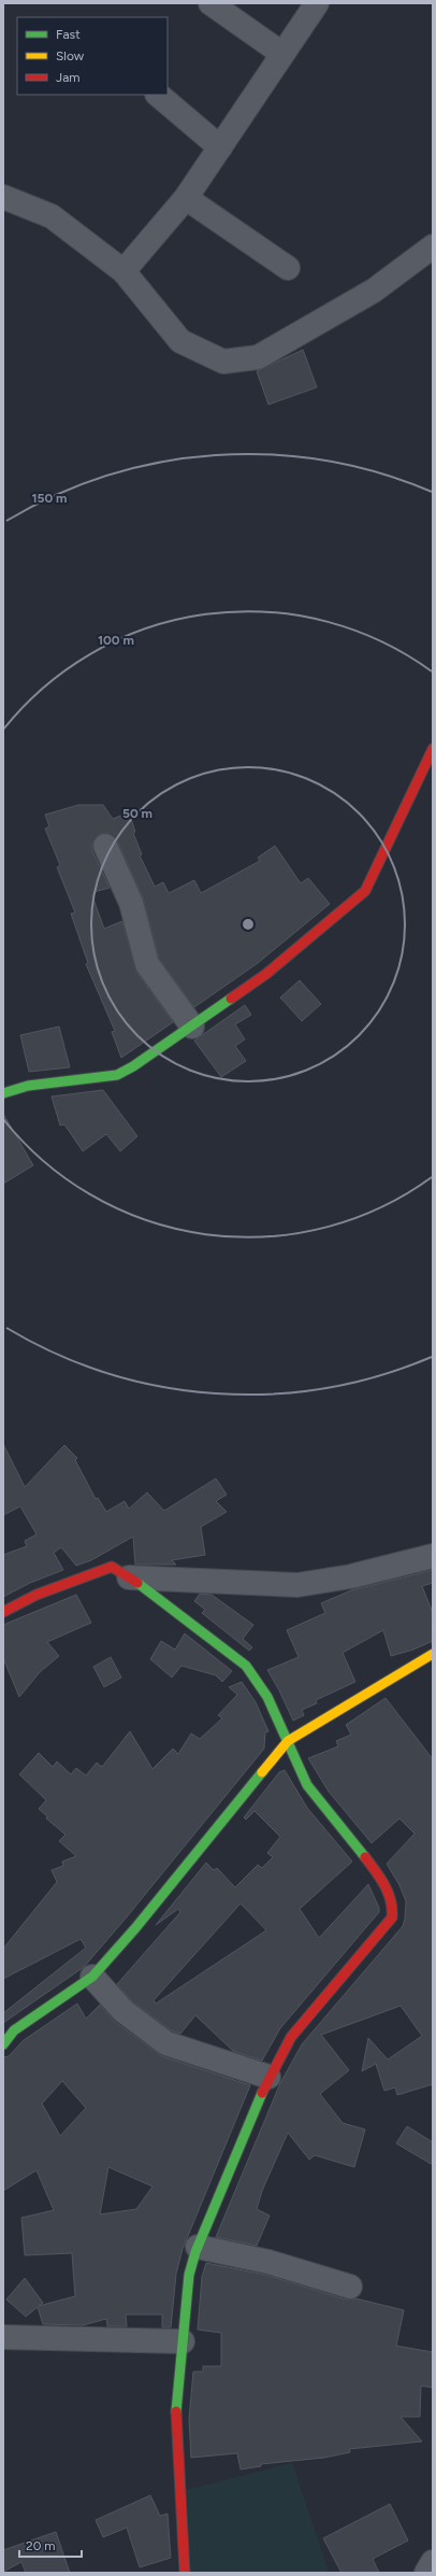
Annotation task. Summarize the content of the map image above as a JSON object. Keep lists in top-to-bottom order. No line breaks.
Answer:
{"legend":["Fast","Slow","Jam"],"scale_bar":"20 m","rings":["150 m","100 m","50 m"]}
